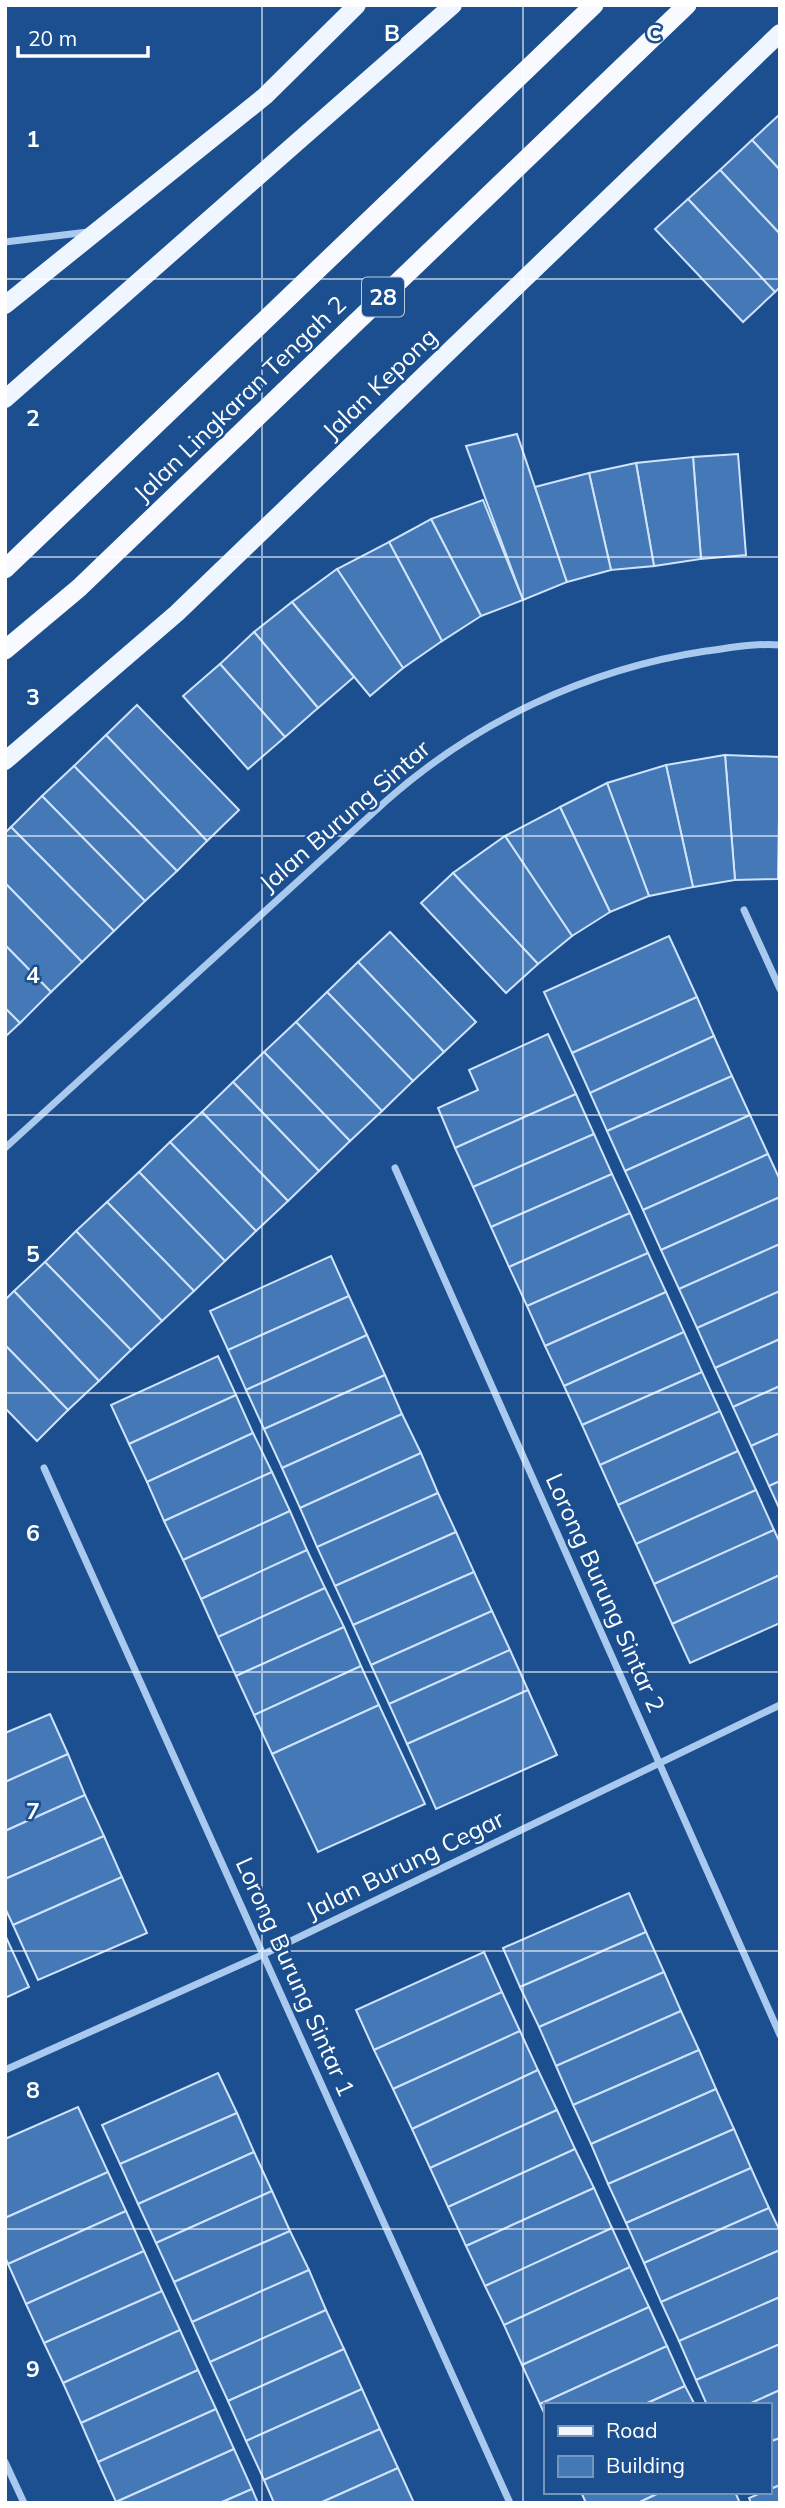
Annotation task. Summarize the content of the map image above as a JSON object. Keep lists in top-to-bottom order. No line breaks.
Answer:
{"streets":{"highway":["28","Jalan Lingkaran Tengah 2"],"main road":["Jalan Kepong"],"street":["Jalan Burung Sintar","Lorong Burung Sintar 2","Jalan Burung Cegar","Lorong Burung Sintar 1"]},"crossings":[["Lorong Burung Sintar 2","Jalan Burung Cegar"],["Jalan Burung Cegar","Lorong Burung Sintar 1"]],"legend":["Road","Building"],"scale_bar":"20 m","grid":{"columns":["B","C"],"rows":["1","2","3","4","5","6","7","8","9"]}}
